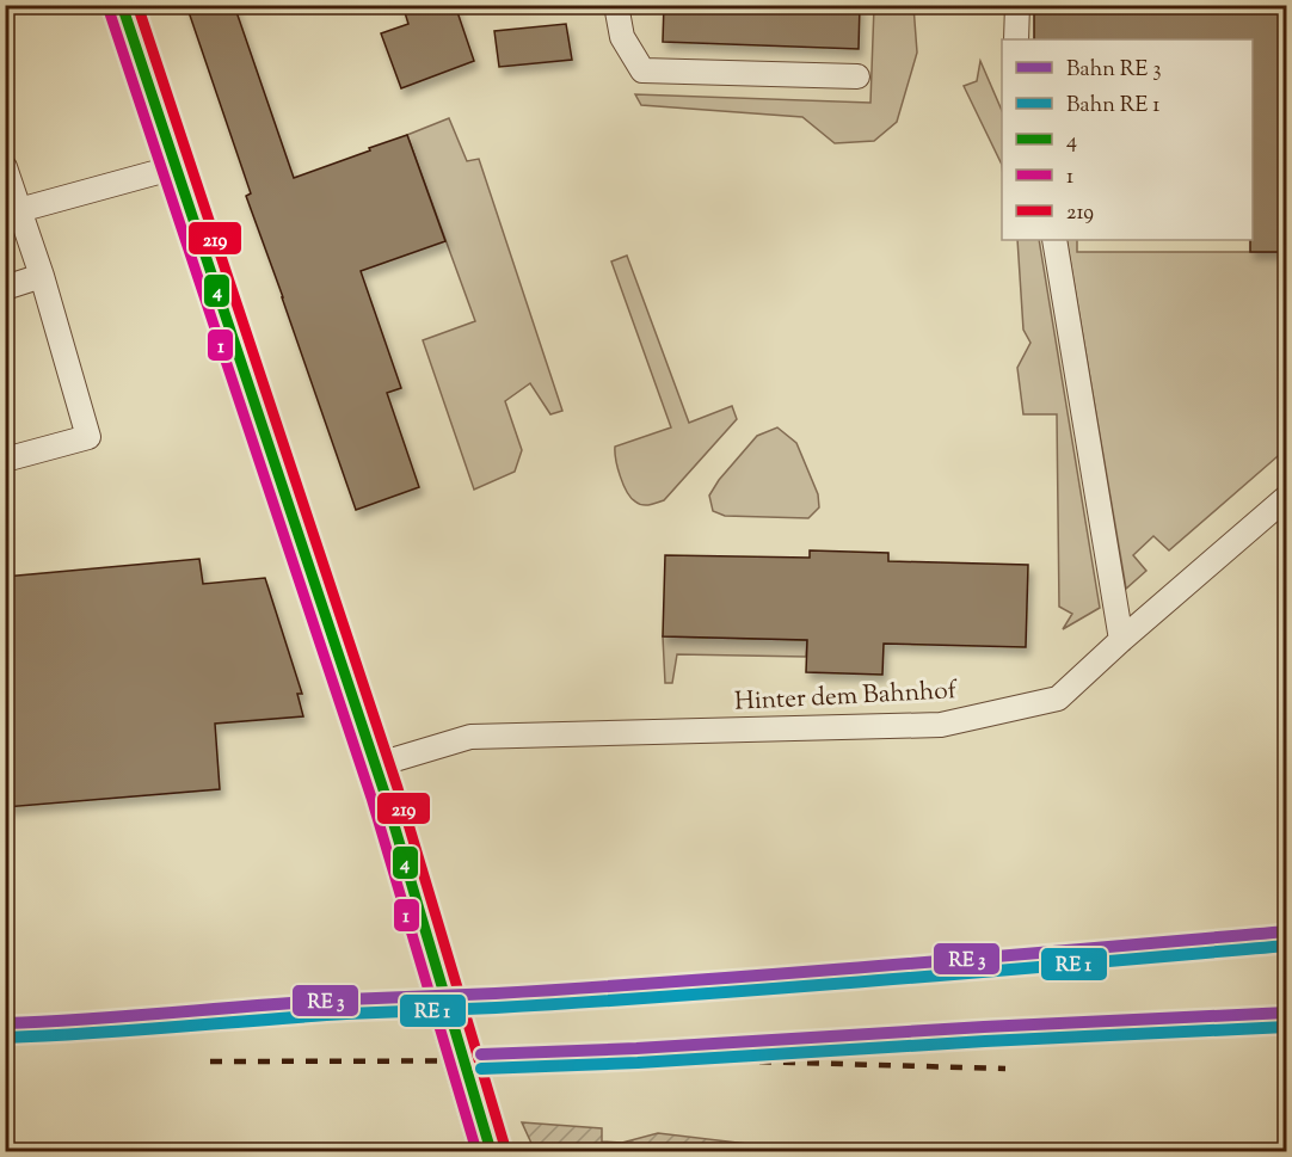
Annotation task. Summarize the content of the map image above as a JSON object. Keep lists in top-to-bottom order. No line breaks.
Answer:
{"streets":{"lane":["Hinter dem Bahnhof"]},"lines":["transit line 4","transit line 219","transit line 1"],"legend":["Bahn RE 3","Bahn RE 1","4","1","219"]}
